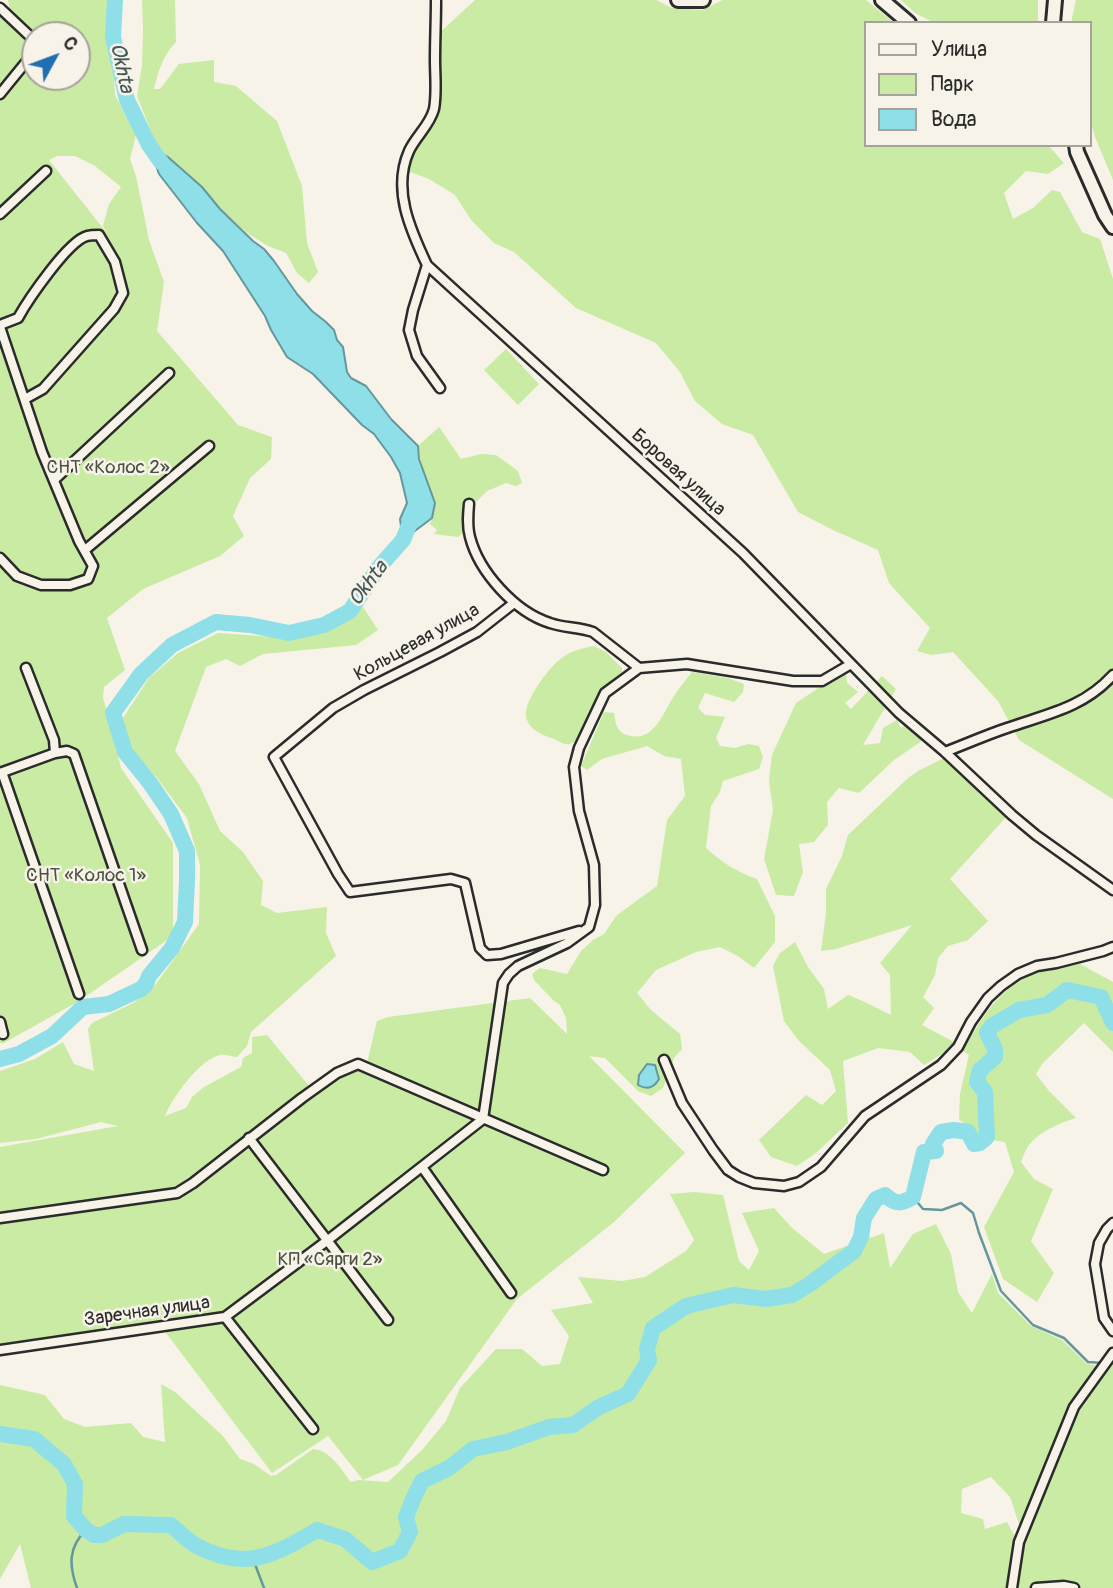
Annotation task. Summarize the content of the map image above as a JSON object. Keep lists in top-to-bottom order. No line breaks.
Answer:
{"streets":{"street":["Боровая улица","Кольцевая улица","Заречная улица"]},"water":["Okhta"],"parks":["СНТ «Колос 2»","СНТ «Колос 1»","КП «Сярги 2»"],"legend":["Улица","Парк","Вода"],"north":"top right"}
